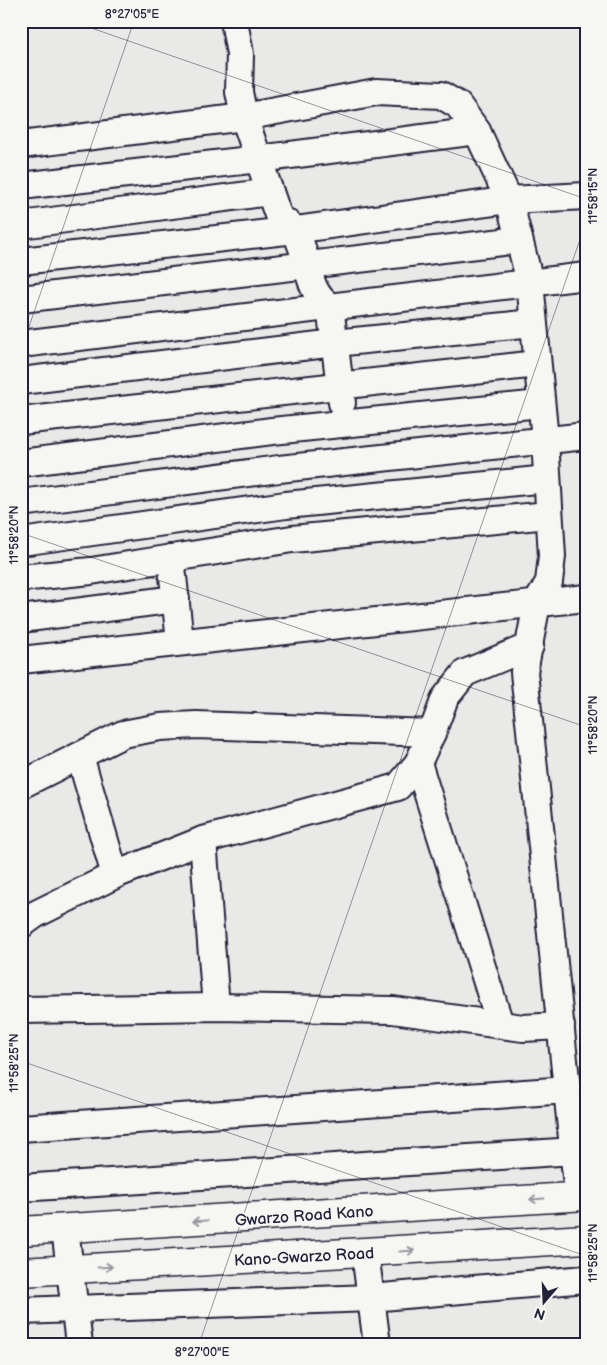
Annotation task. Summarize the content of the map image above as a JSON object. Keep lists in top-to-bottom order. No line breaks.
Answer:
{"streets":{"main road":["Gwarzo Road Kano","Kano-Gwarzo Road"]},"one_way":["Gwarzo Road Kano","Kano-Gwarzo Road"],"north":"bottom","coordinates":["8°27'05\"E","11°58'15\"N","11°58'20\"N","11°58'25\"N","8°27'00\"E"]}
